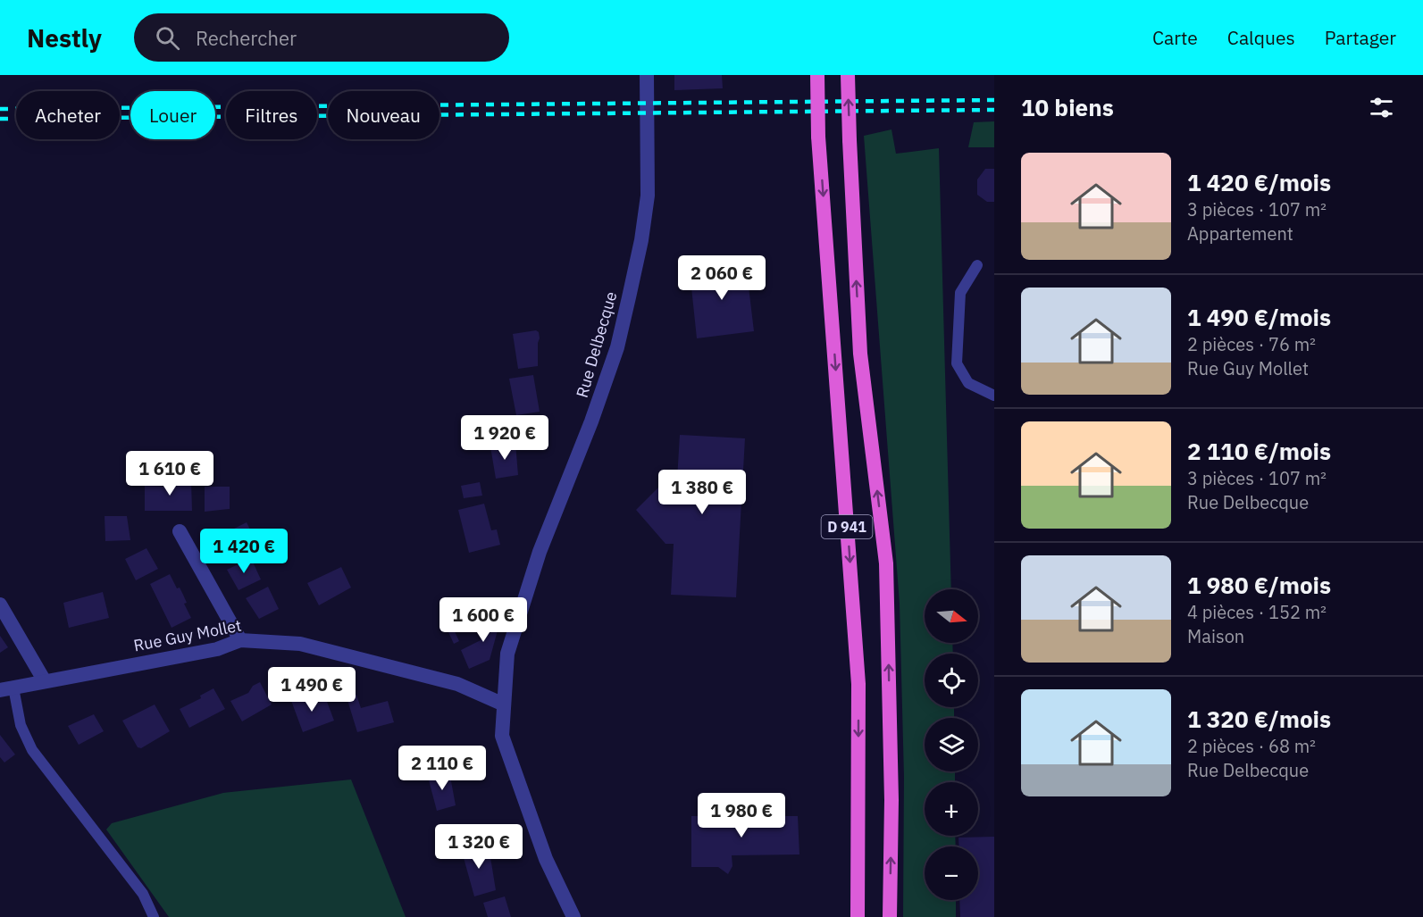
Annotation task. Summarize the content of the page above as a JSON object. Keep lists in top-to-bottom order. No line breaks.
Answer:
{"streets":{"highway":["D 941"],"street":["Rue Delbecque","Rue Guy Mollet"]},"crossings":[["Rue Delbecque","Rue Guy Mollet"]],"north":"right","page":{"header":"Nestly","search":"Rechercher","nav":["Carte","Calques","Partager"],"heading":"10 biens","chip":["Acheter","Louer","Filtres","Nouveau"],"list":[{"name":"1 420 €/mois","note":"3 pièces · 107 m² · Appartement"},{"name":"1 490 €/mois","note":"2 pièces · 76 m² · Rue Guy Mollet"},{"name":"2 110 €/mois","note":"3 pièces · 107 m² · Rue Delbecque"},{"name":"1 980 €/mois","note":"4 pièces · 152 m² · Maison"},{"name":"1 320 €/mois","note":"2 pièces · 68 m² · Rue Delbecque"}],"price":["2 060 €","1 920 €","1 610 €","1 380 €","1 420 €","1 600 €","1 490 €","2 110 €","1 980 €","1 320 €"],"map_buttons":["+","−"]}}
